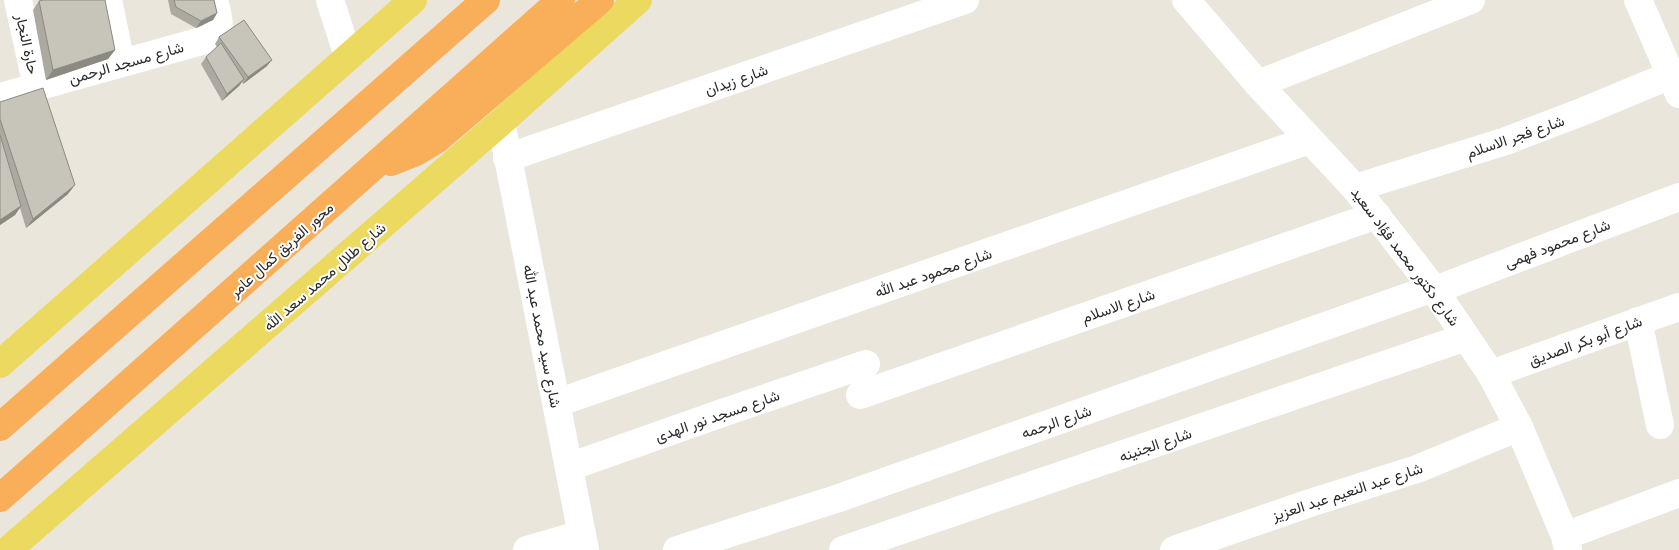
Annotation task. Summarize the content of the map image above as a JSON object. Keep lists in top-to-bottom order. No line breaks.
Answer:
{"streets":{"highway":["محور الفريق كمال عامر"],"main road":["شارع طلال محمد سعد الله"],"street":["حارة النجار","شارع مسجد الرحمن","شارع زيدان","شارع فجر الاسلام","شارع محمود فهمى","شارع دكتور محمد فؤاد سعيد","شارع محمود عبد الله","شارع الاسلام","شارع سيد محمد عبد الله","شارع أبو بكر الصديق","شارع مسجد نور الهدى","شارع الرحمه","شارع الجنينه","شارع عبد النعيم عبد العزيز"]},"crossings":[["حارة النجار","شارع مسجد الرحمن"],["شارع زيدان","شارع سيد محمد عبد الله"],["شارع فجر الاسلام","شارع دكتور محمد فؤاد سعيد"],["شارع محمود فهمى","شارع دكتور محمد فؤاد سعيد"],["شارع محمود فهمى","شارع الرحمه"],["شارع دكتور محمد فؤاد سعيد","شارع محمود عبد الله"],["شارع دكتور محمد فؤاد سعيد","شارع الاسلام"],["شارع دكتور محمد فؤاد سعيد","شارع أبو بكر الصديق"],["شارع دكتور محمد فؤاد سعيد","شارع الرحمه"],["شارع دكتور محمد فؤاد سعيد","شارع الجنينه"],["شارع دكتور محمد فؤاد سعيد","شارع عبد النعيم عبد العزيز"],["شارع محمود عبد الله","شارع سيد محمد عبد الله"],["شارع طلال محمد سعد الله","شارع سيد محمد عبد الله"],["شارع سيد محمد عبد الله","شارع مسجد نور الهدى"]]}
